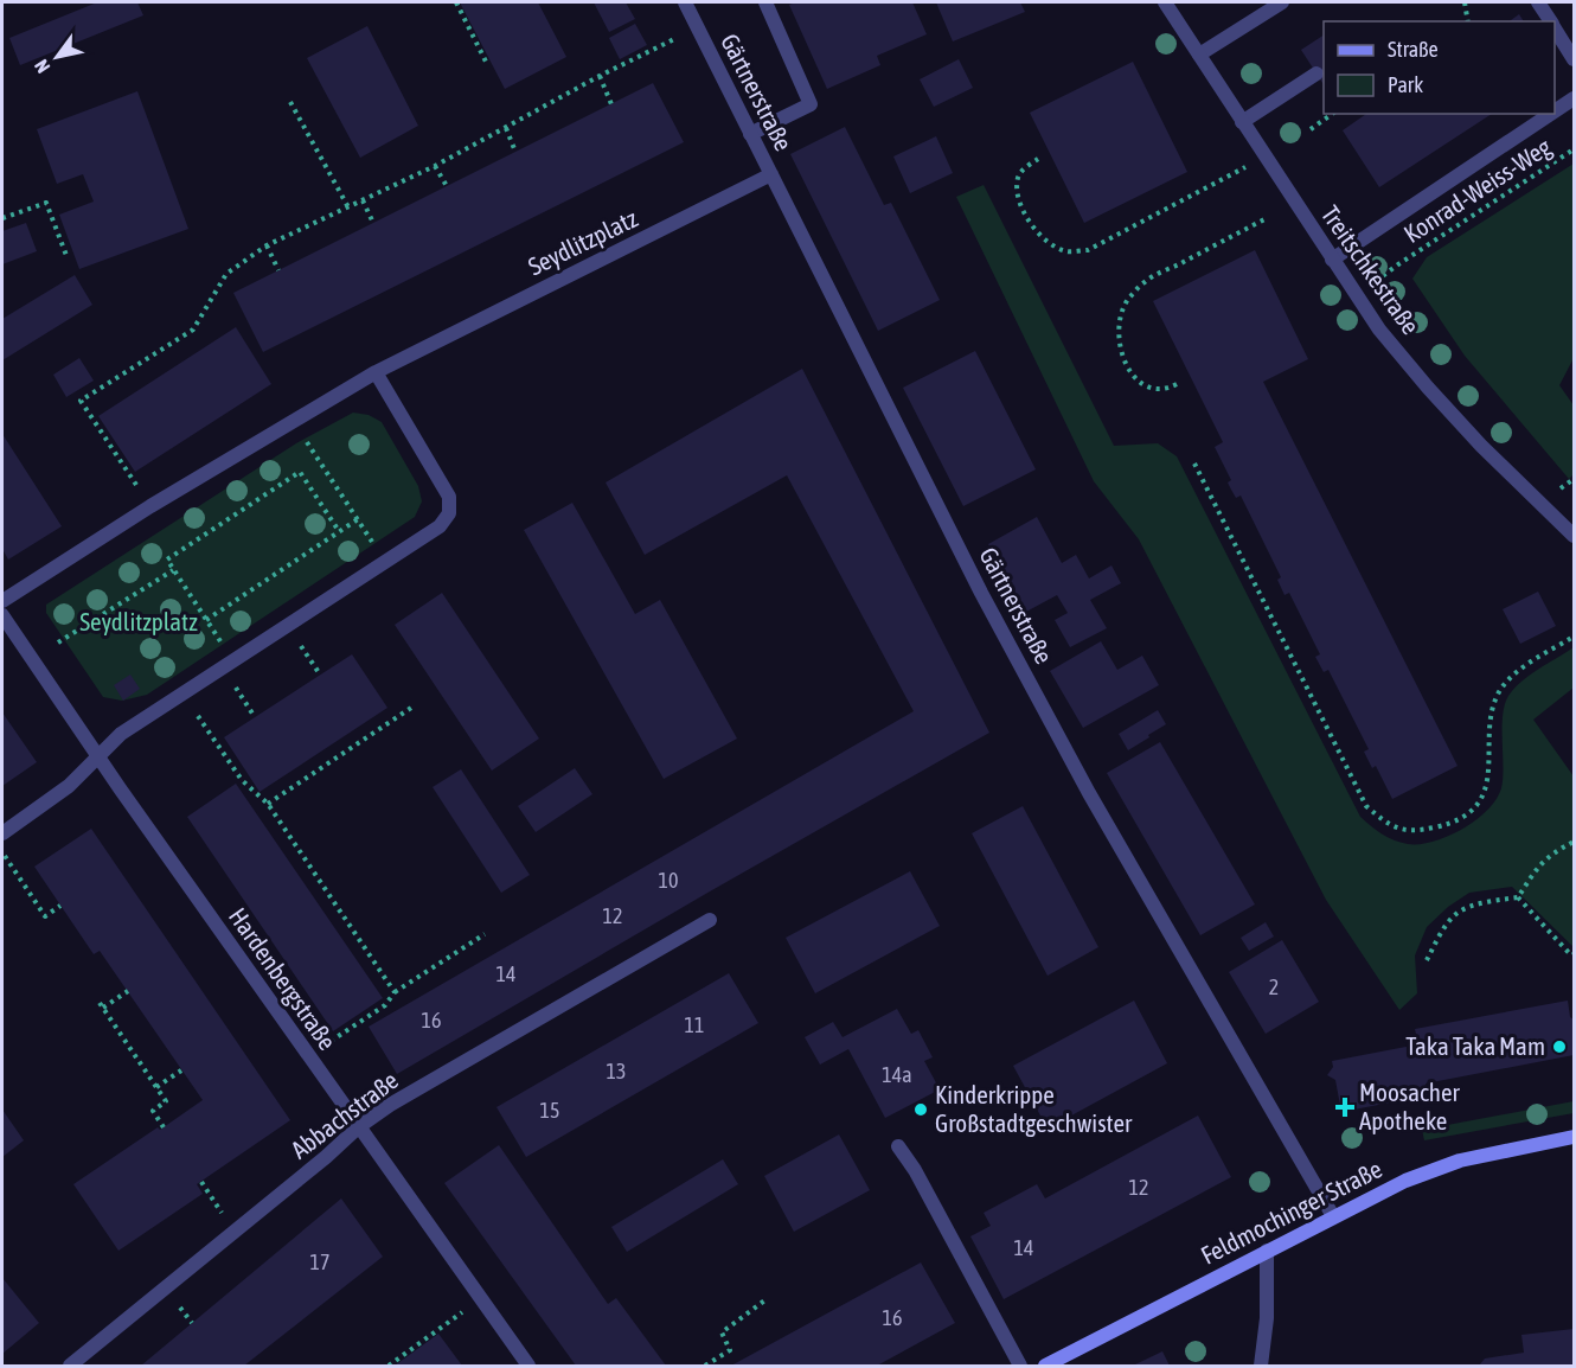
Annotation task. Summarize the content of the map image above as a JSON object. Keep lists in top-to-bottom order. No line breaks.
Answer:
{"streets":{"street":["Gärtnerstraße","Seydlitzplatz","Treitschkestraße","Hardenbergstraße","Abbachstraße","Feldmochinger Straße"],"path":["Konrad-Weiss-Weg"]},"crossings":[["Gärtnerstraße","Seydlitzplatz"],["Gärtnerstraße","Feldmochinger Straße"],["Konrad-Weiss-Weg","Treitschkestraße"],["Hardenbergstraße","Abbachstraße"]],"parks":["Seydlitzplatz"],"places":{"other":["Taka Taka Mam","Kinderkrippe Großstadtgeschwister"],"health":["Moosacher Apotheke"]},"house_numbers":["10","12","14","2","16","11","13","14a","15","12","14","17","16"],"legend":["Straße","Park"],"north":"bottom left"}
